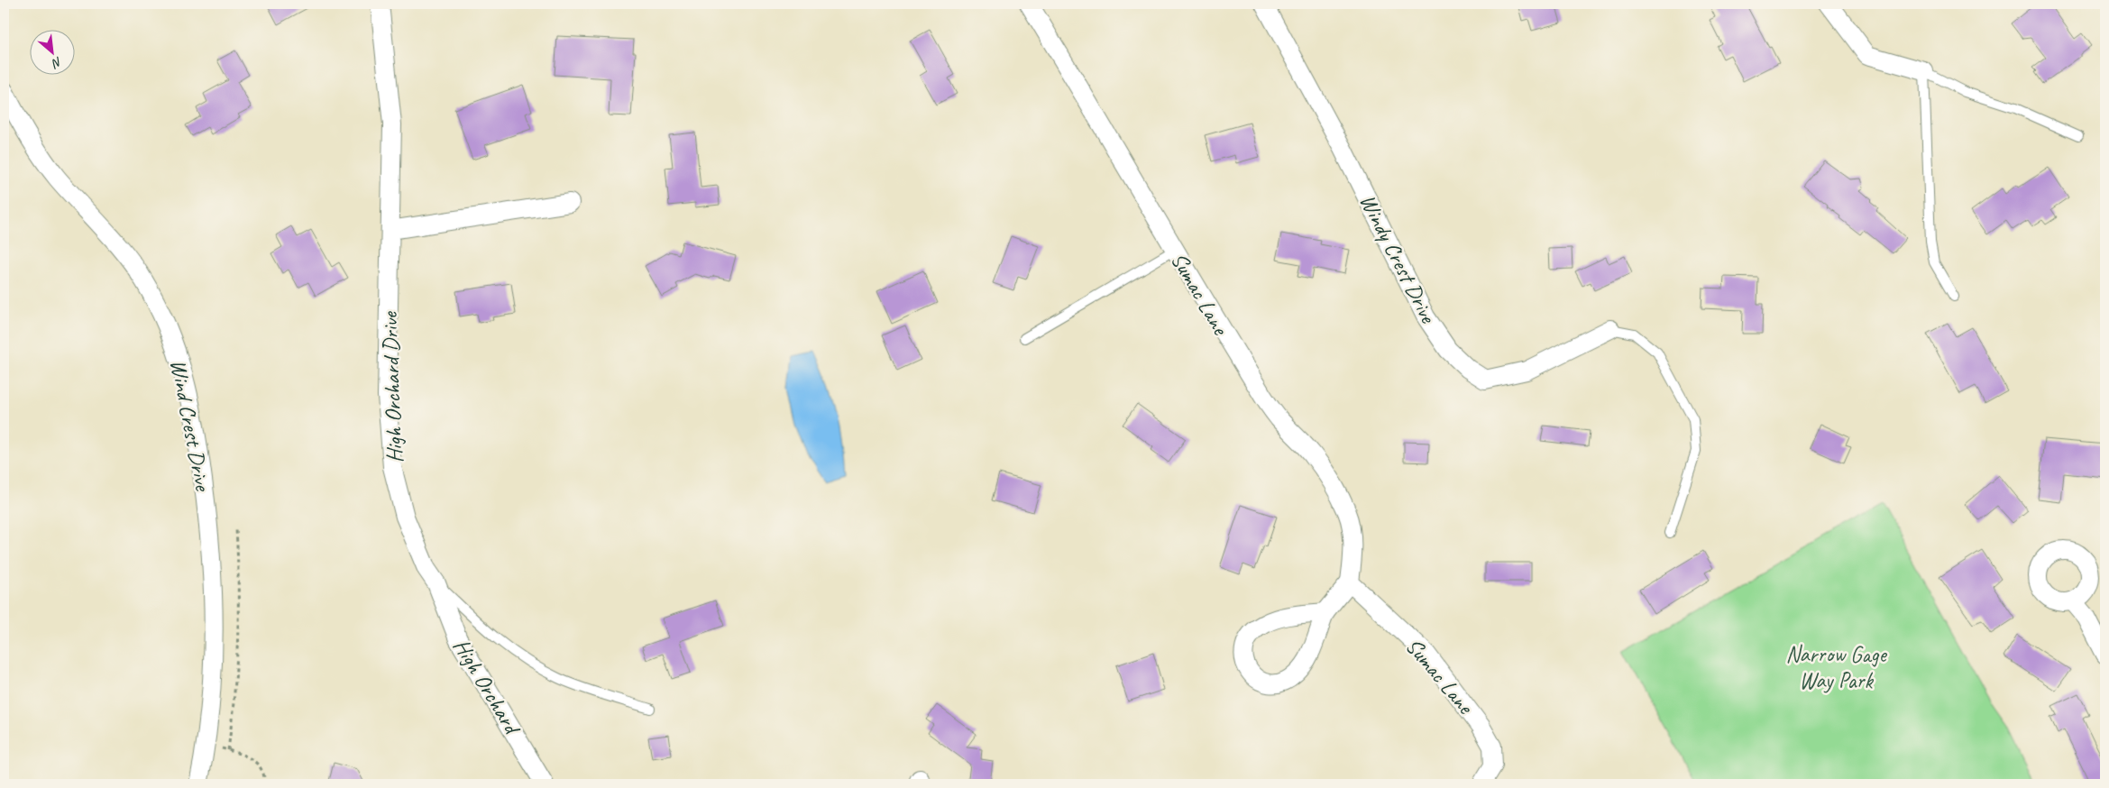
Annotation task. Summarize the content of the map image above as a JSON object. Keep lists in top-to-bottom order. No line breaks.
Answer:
{"streets":{"street":["Windy Crest Drive","Sumac Lane","High Orchard Drive","Wind Crest Drive","High Orchard"]},"crossings":[["High Orchard Drive","High Orchard"]],"parks":["Narrow Gage Way Park"],"north":"bottom right"}
